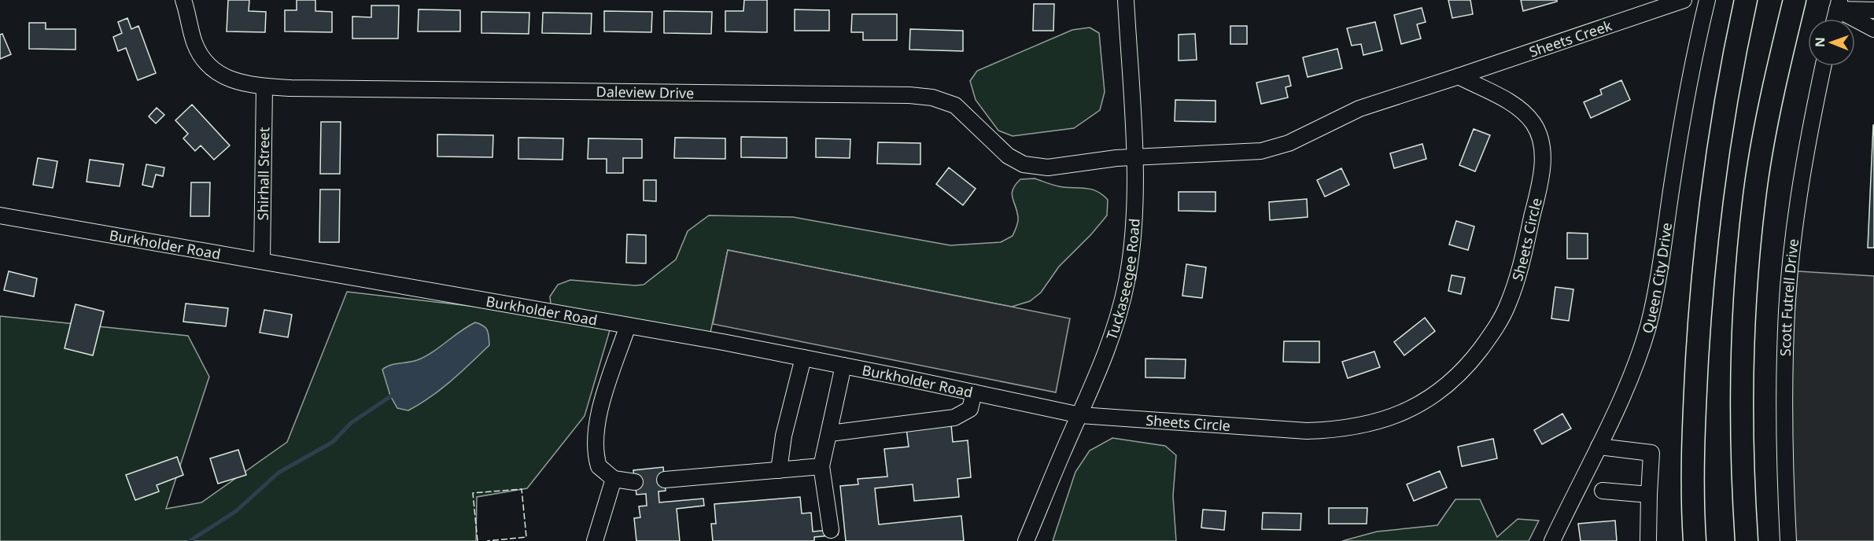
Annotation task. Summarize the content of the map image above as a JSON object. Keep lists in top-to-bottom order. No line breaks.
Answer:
{"streets":{"street":["Sheets Creek","Daleview Drive","Shirhall Street","Sheets Circle","Burkholder Road","Queen City Drive","Tuckaseegee Road","Scott Futrell Drive"]},"crossings":[["Sheets Creek","Sheets Circle"],["Daleview Drive","Shirhall Street"],["Daleview Drive","Tuckaseegee Road"],["Shirhall Street","Burkholder Road"],["Sheets Circle","Burkholder Road"],["Sheets Circle","Tuckaseegee Road"],["Burkholder Road","Tuckaseegee Road"]],"north":"left"}
